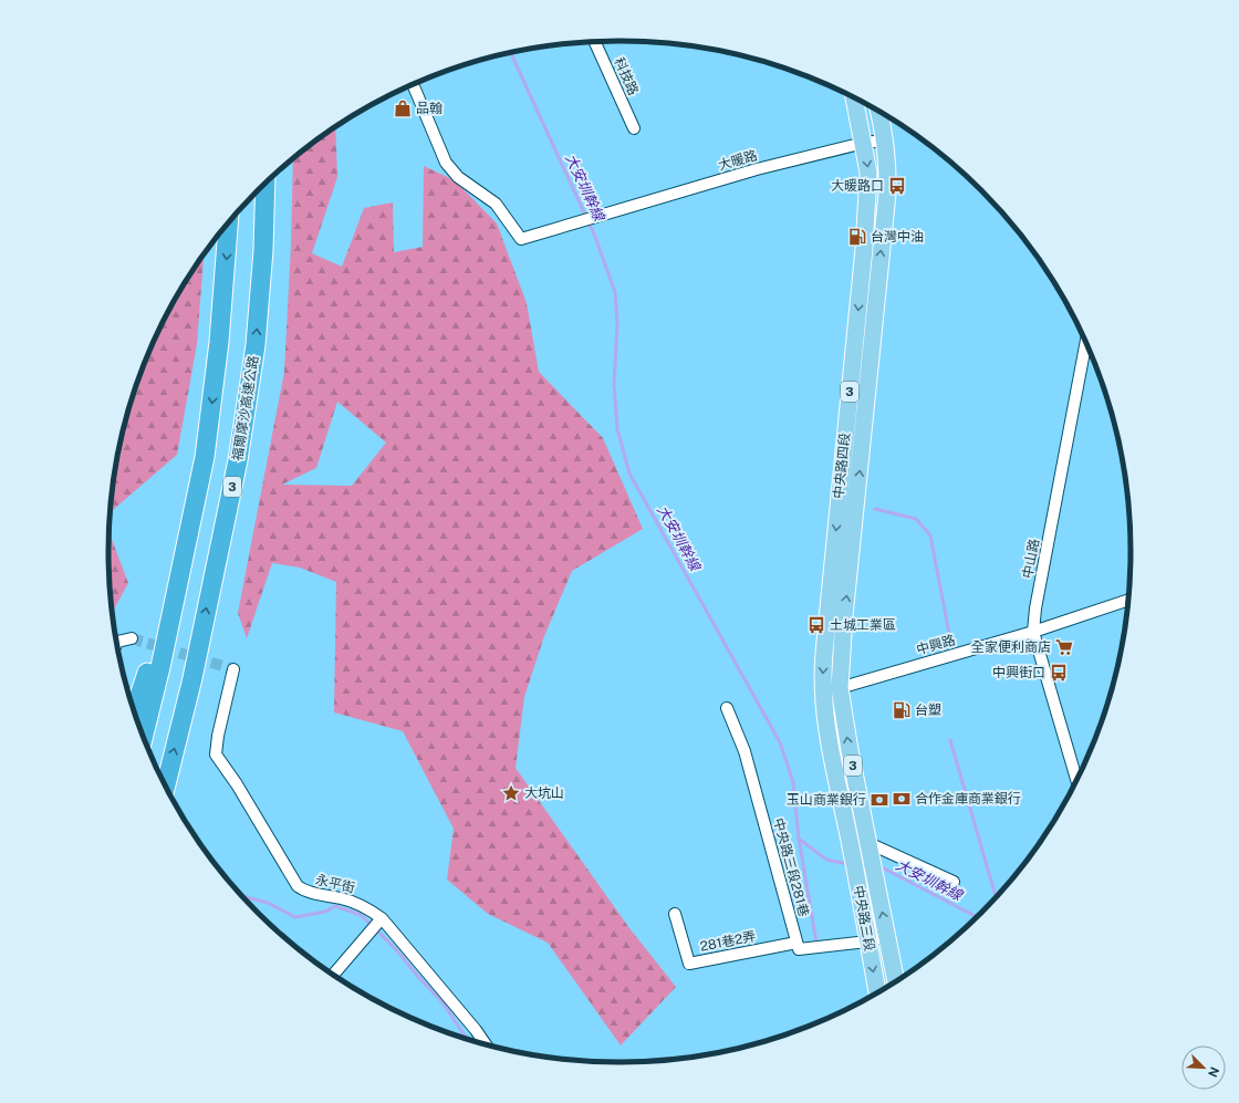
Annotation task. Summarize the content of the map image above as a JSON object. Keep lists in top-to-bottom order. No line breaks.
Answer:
{"streets":{"highway":["3","福爾摩沙高速公路"],"main road":["中央路四段","中央路三段"],"street":["科技路","大暖路","中山路","中興路","中央路三段281巷","永平街","281巷2弄"]},"crossings":[["大暖路","中央路四段"],["中央路四段","中興路"],["中央路四段","中央路三段"],["中山路","中興路"],["中央路三段281巷","281巷2弄"]],"water":["大安圳幹線"],"places":{"shop":["品翰"],"bus stop":["大暖路口","土城工業區","中興街口"],"fuel station":["台灣中油","台塑"],"supermarket":["全家便利商店"],"place":["大坑山"],"bank":["合作金庫商業銀行","玉山商業銀行"]},"north":"bottom right"}
